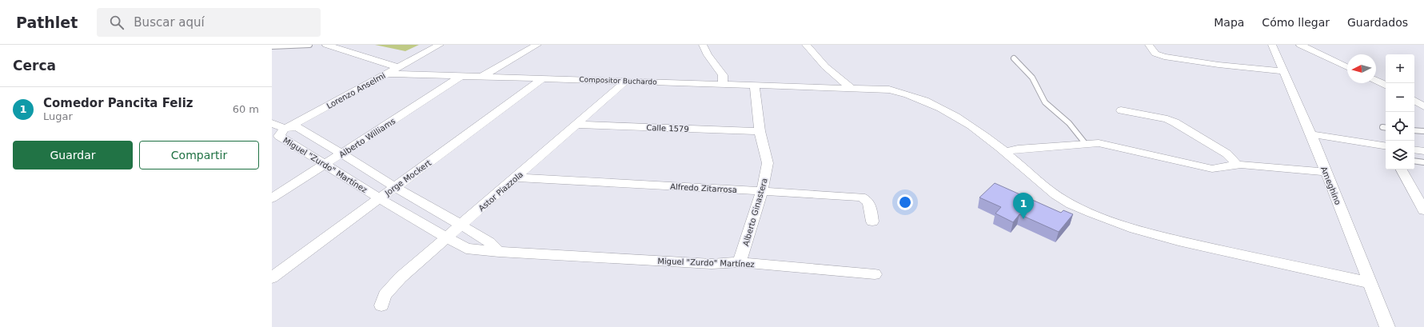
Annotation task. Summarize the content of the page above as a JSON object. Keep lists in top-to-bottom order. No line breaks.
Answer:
{"streets":{"street":["Compositor Buchardo","Lorenzo Anselmi","Calle 1579","Alberto Williams","Miguel \"Zurdo\" Martínez","Jorge Mockert","Ameghino","Alfredo Zitarrosa","Astor Piazzola","Alberto Ginastera"]},"crossings":[["Compositor Buchardo","Lorenzo Anselmi"],["Compositor Buchardo","Alberto Williams"],["Compositor Buchardo","Jorge Mockert"],["Compositor Buchardo","Ameghino"],["Compositor Buchardo","Astor Piazzola"],["Compositor Buchardo","Alberto Ginastera"],["Lorenzo Anselmi","Miguel \"Zurdo\" Martínez"],["Calle 1579","Astor Piazzola"],["Calle 1579","Alberto Ginastera"],["Alberto Williams","Miguel \"Zurdo\" Martínez"],["Miguel \"Zurdo\" Martínez","Jorge Mockert"],["Miguel \"Zurdo\" Martínez","Astor Piazzola"],["Miguel \"Zurdo\" Martínez","Alberto Ginastera"],["Alfredo Zitarrosa","Astor Piazzola"],["Alfredo Zitarrosa","Alberto Ginastera"]],"north":"left","page":{"header":"Pathlet","search":"Buscar aquí","nav":["Mapa","Cómo llegar","Guardados"],"heading":"Cerca","map_buttons":["+","−"],"list":[{"mark":"1","name":"Comedor Pancita Feliz","note":"Lugar","value":"60 m"}],"buttons":["Guardar","Compartir"],"pins":"1"}}
